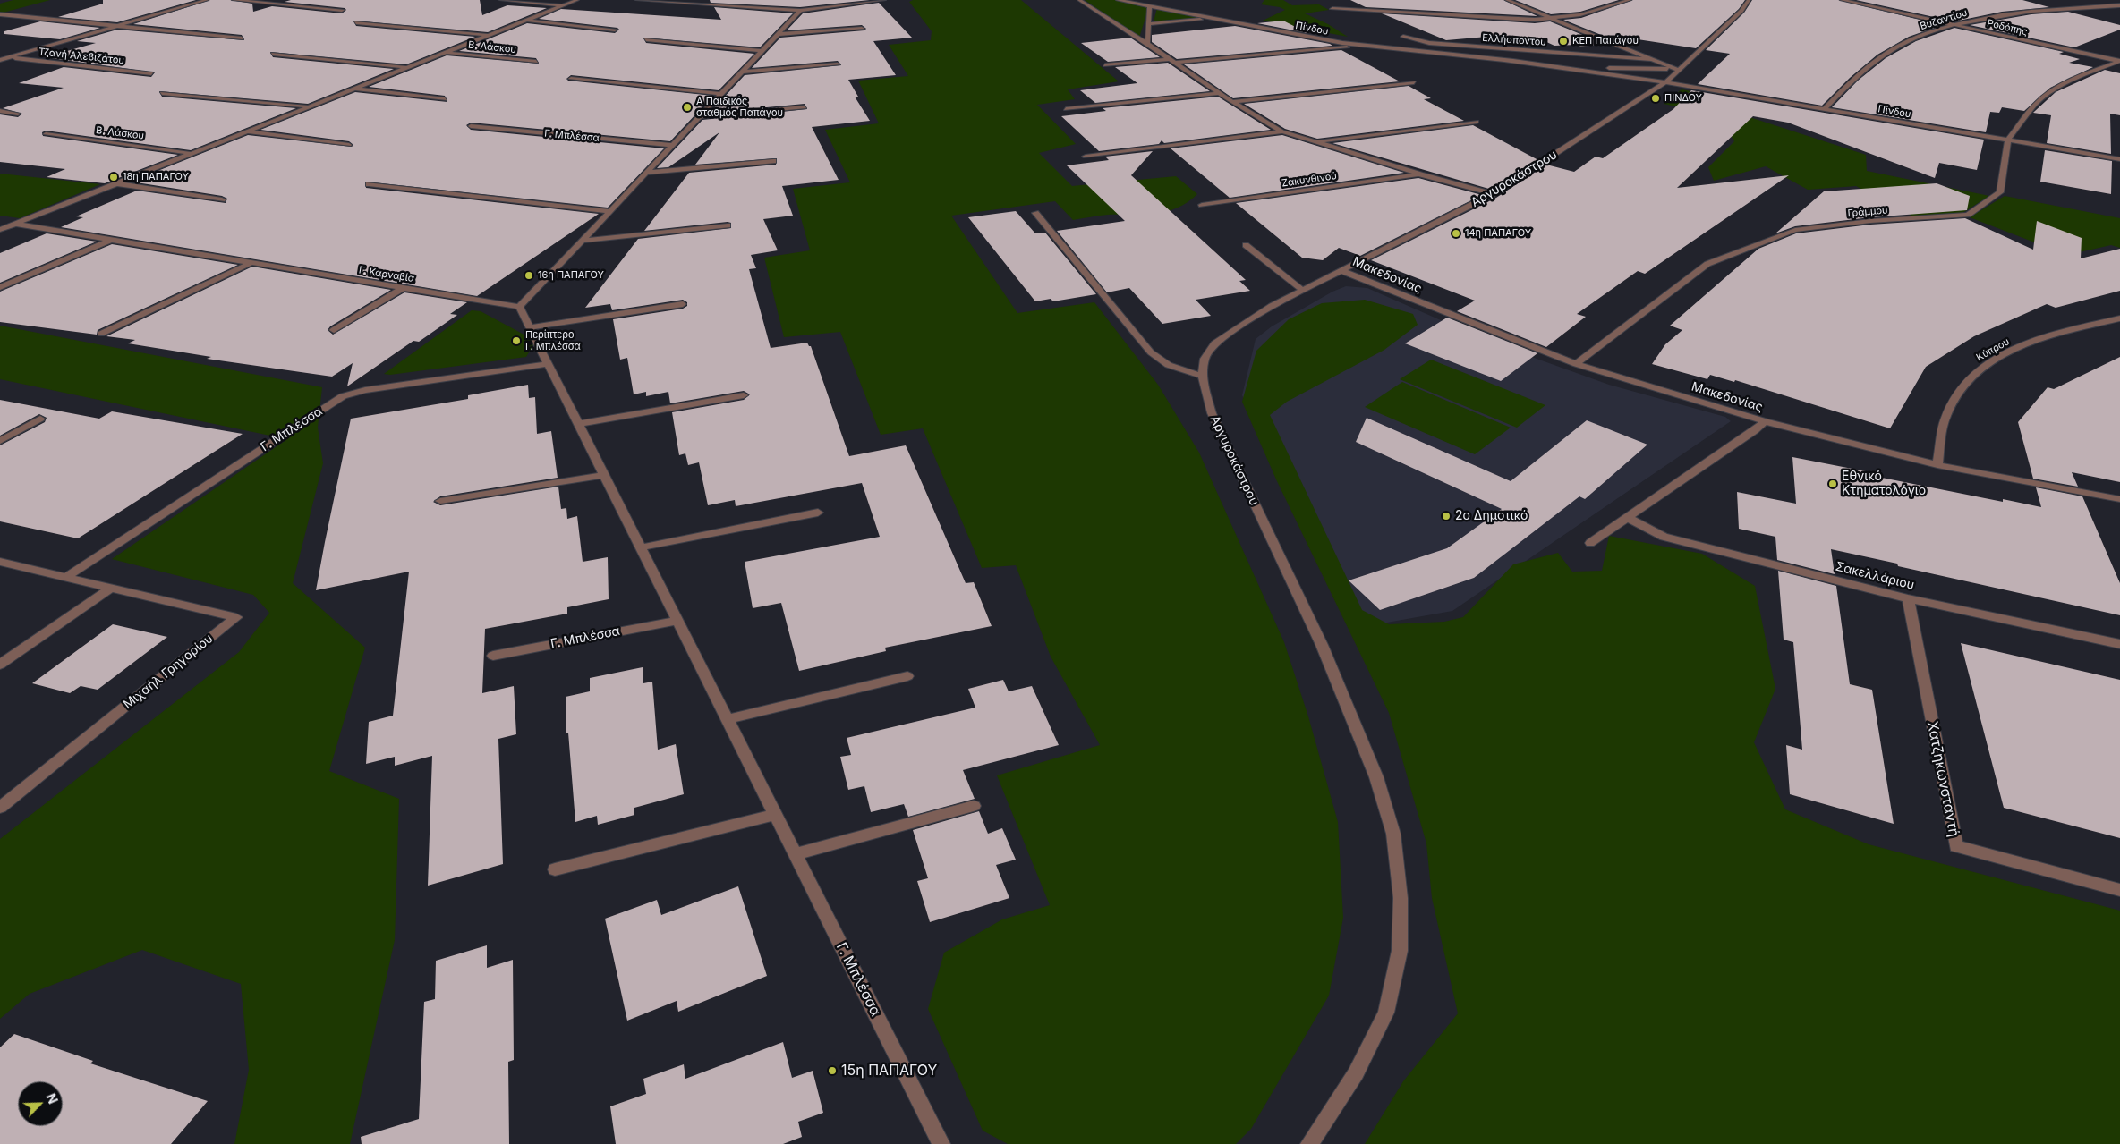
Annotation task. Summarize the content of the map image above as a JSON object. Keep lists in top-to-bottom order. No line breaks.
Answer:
{"streets":{"street":["Βυζαντίου","Ροδόπης","Πίνδου","Ελλήσποντου","Β. Λάσκου","Τζανή Αλεβιζάτου","Γ. Μπλέσσα","Αργυροκάστρου","Ζακυνθινού","Γράμμου","Γ. Καρναβία","Μακεδονίας","Κύπρου","Σακελλάριου","Μιχαήλ Γρηγορίου","Χατζηκωνσταντή"]},"crossings":[["Βυζαντίου","Ροδόπης"],["Βυζαντίου","Πίνδου"],["Ροδόπης","Γράμμου"],["Πίνδου","Αργυροκάστρου"],["Πίνδου","Γράμμου"],["Ελλήσποντου","Αργυροκάστρου"],["Β. Λάσκου","Γ. Καρναβία"],["Γ. Μπλέσσα","Γ. Καρναβία"],["Γ. Μπλέσσα","Μιχαήλ Γρηγορίου"],["Αργυροκάστρου","Ζακυνθινού"],["Αργυροκάστρου","Μακεδονίας"],["Γράμμου","Μακεδονίας"],["Μακεδονίας","Κύπρου"],["Σακελλάριου","Χατζηκωνσταντή"]],"places":["ΚΕΠ Παπάγου","ΠΙΝΔΟΥ","Α Παιδικός σταθμός Παπάγου","18η ΠΑΠΑΓΟΥ","14η ΠΑΠΑΓΟΥ","16η ΠΑΠΑΓΟΥ","Περίπτερο Γ. Μπλέσσα","Εθνικό Κτηματολόγιο","2ο Δημοτικό","15η ΠΑΠΑΓΟΥ"],"north":"top right"}
